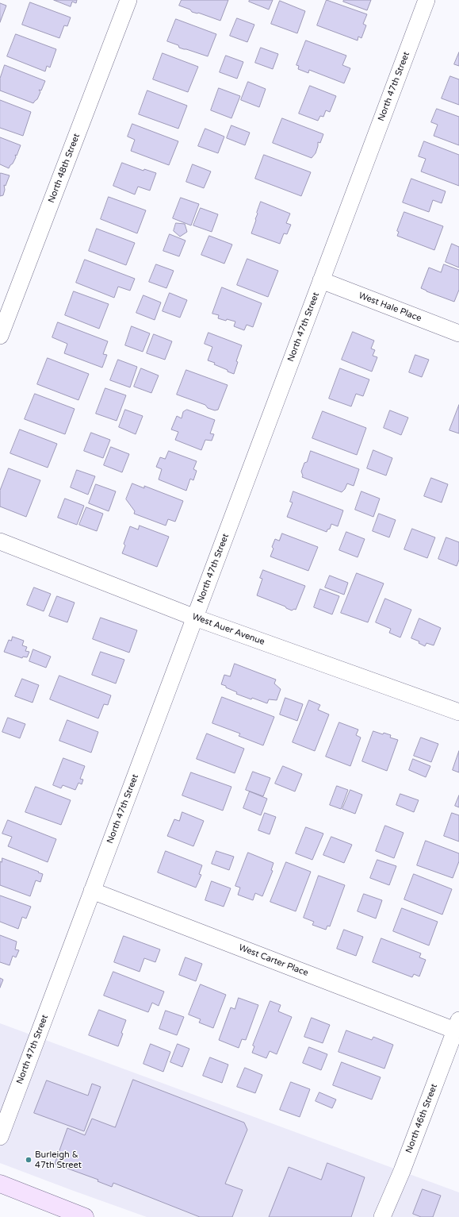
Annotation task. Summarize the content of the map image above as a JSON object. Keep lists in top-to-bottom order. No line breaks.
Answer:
{"streets":{"street":["North 47th Street","North 48th Street","West Hale Place","West Auer Avenue","West Carter Place","North 46th Street"]},"crossings":[["North 47th Street","West Hale Place"],["North 47th Street","West Auer Avenue"],["North 47th Street","West Carter Place"],["West Carter Place","North 46th Street"]],"places":["Burleigh & 47th Street"]}
